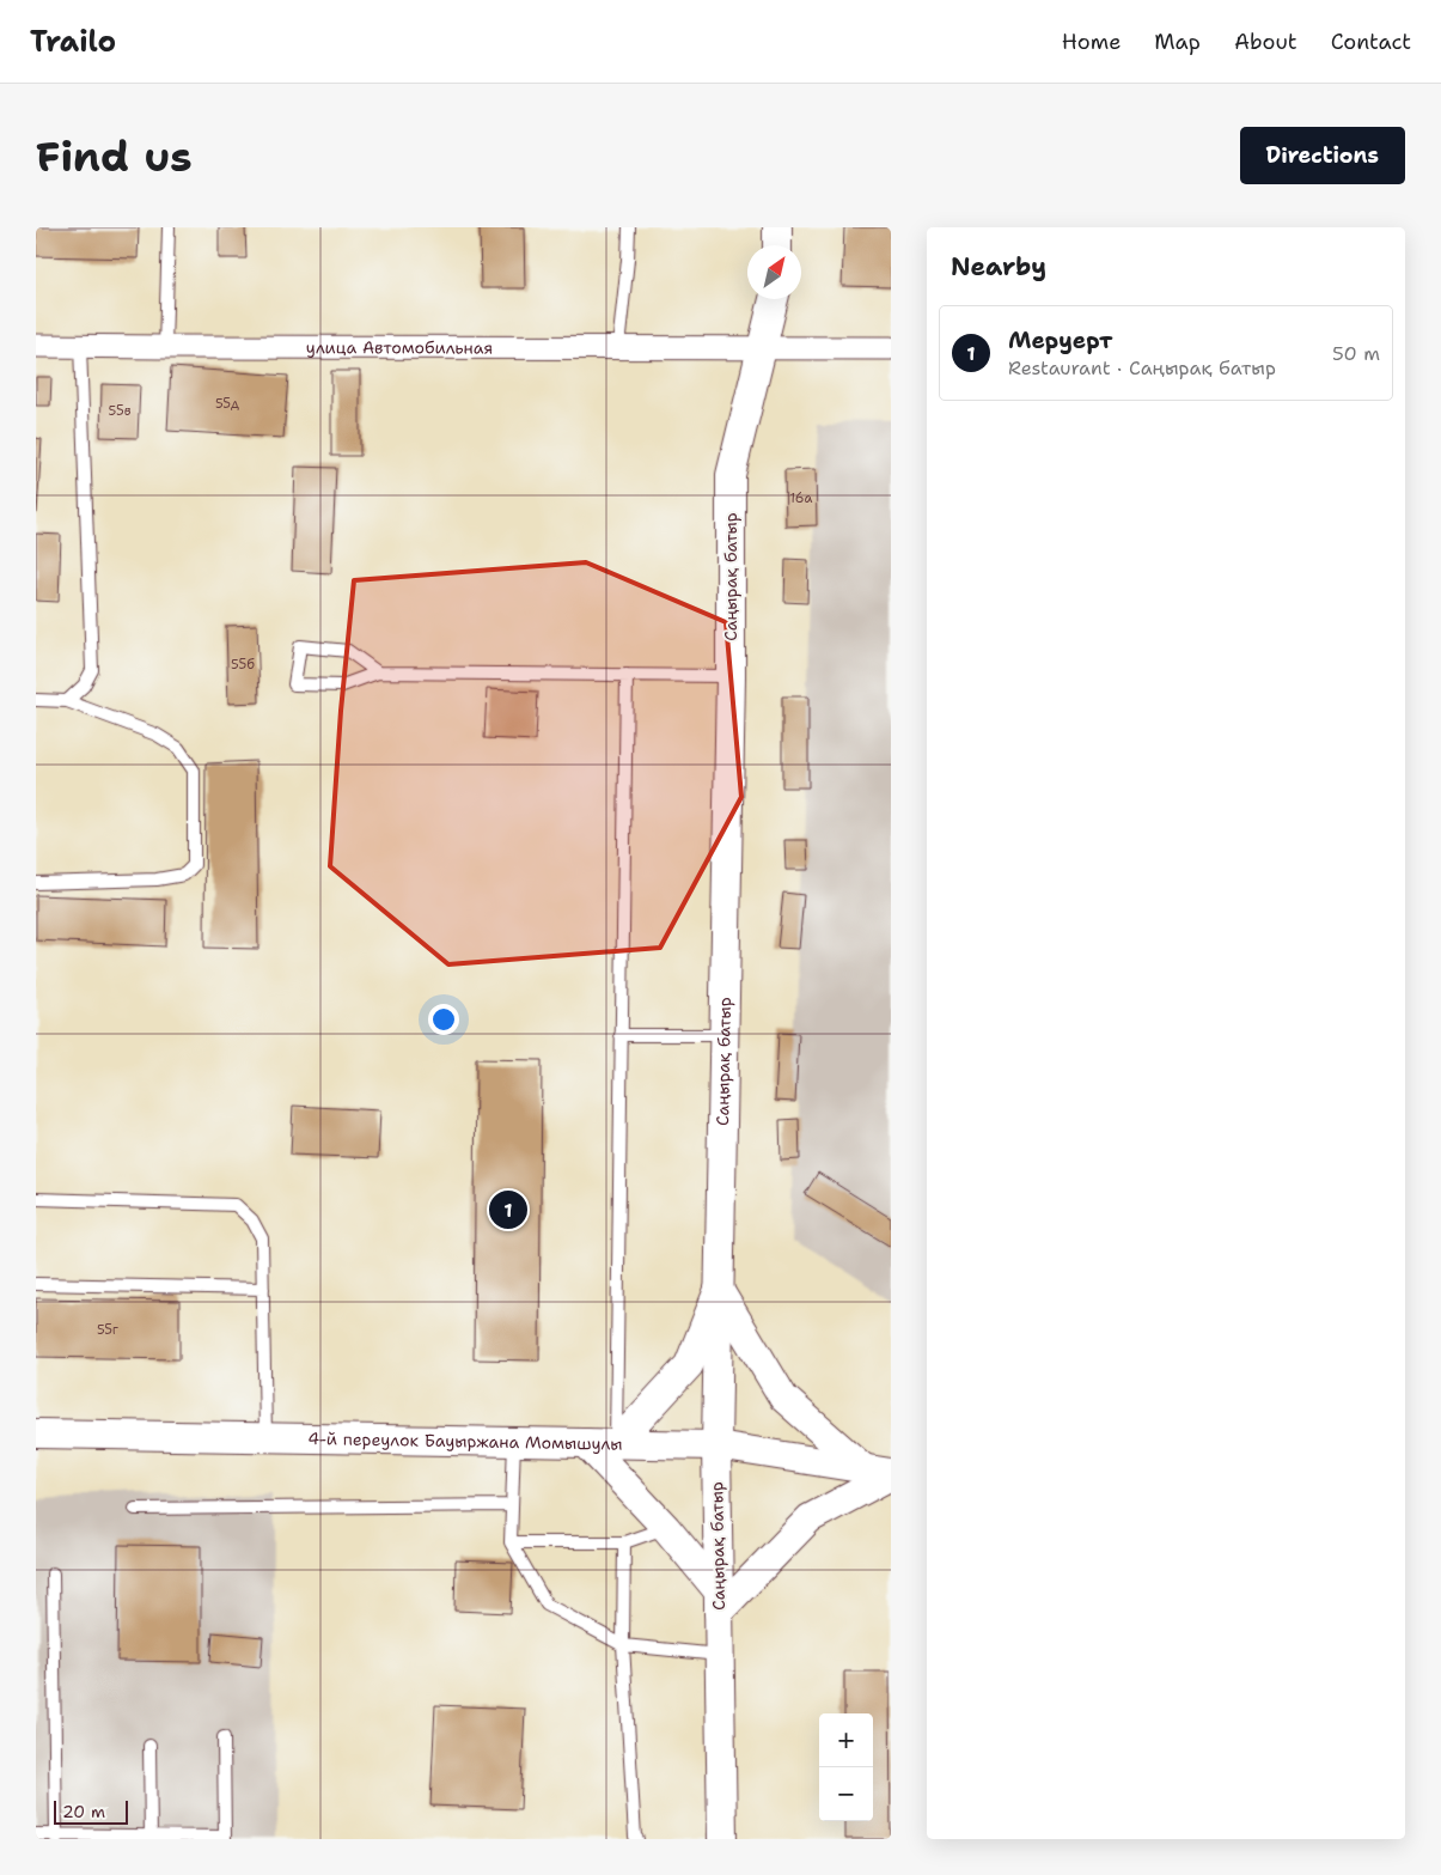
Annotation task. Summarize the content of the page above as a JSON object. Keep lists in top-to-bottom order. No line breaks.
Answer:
{"streets":{"street":["улица Автомобильная","Саңырақ батыр","4-й переулок Бауыржана Момышулы"]},"crossings":[["улица Автомобильная","Саңырақ батыр"],["Саңырақ батыр","4-й переулок Бауыржана Момышулы"]],"house_numbers":["55д","55в","16а","55б","55г"],"scale_bar":"20 m","north":"top right","page":{"header":"Trailo","nav":["Home","Map","About","Contact"],"buttons":"Directions","title":"Find us","heading":"Nearby","list":[{"mark":"1","name":"Меруерт","note":"Restaurant · Саңырақ батыр","value":"50 m"}],"pins":"1","map_buttons":["+","−"],"scale":"20 m"}}
